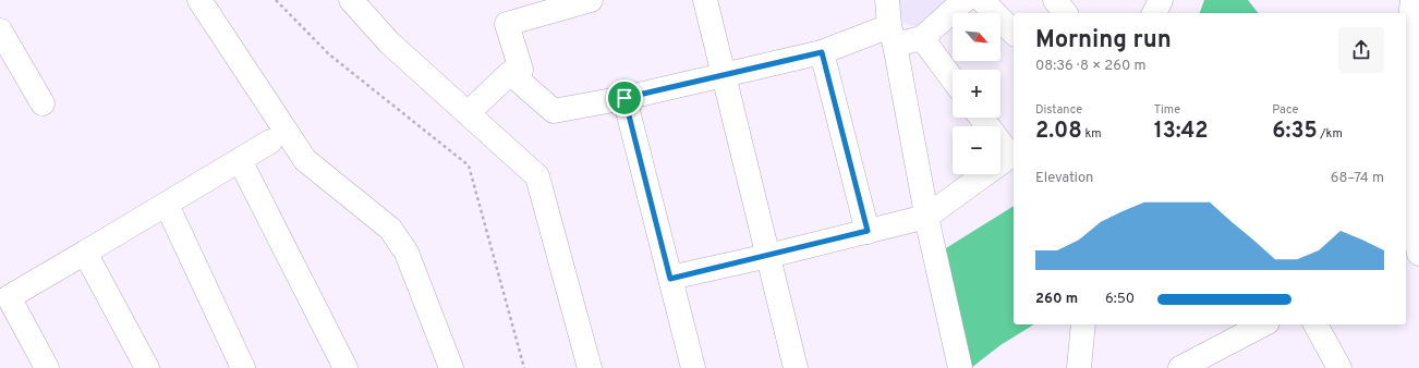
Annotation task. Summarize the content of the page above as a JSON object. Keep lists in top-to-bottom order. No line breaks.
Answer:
{"north":"bottom right","page":{"map_buttons":["+","−"],"heading":["Morning run","08:36 · 8 × 260 m"],"stats":[["Distance","2.08 km"],["Time","13:42"],["Pace","6:35 /km"]],"chart":["Elevation","68–74 m"],"list":[{"name":"260 m","note":"6:50"}]}}
